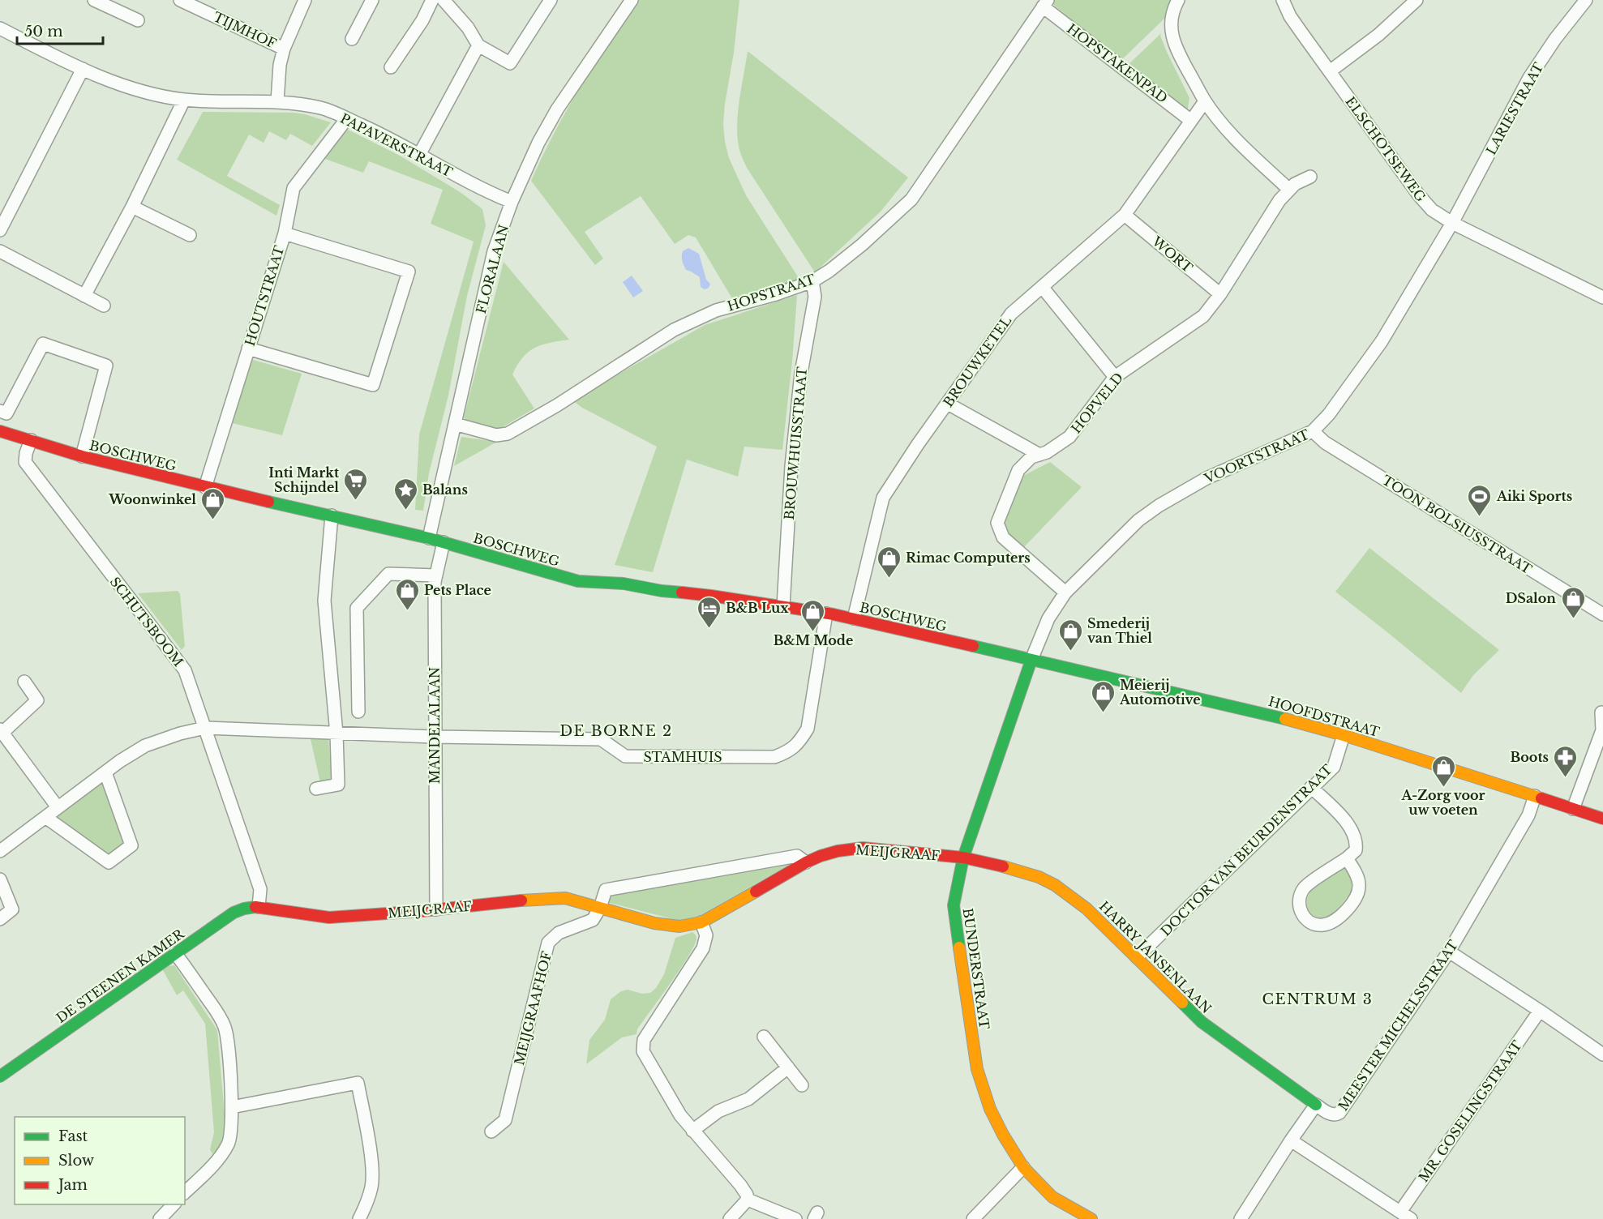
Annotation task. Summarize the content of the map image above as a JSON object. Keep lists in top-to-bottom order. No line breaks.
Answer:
{"streets":{"street":["TIJMHOF","HOPSTAKENPAD","LARIESTRAAT","PAPAVERSTRAAT","ELSCHOTSEWEG","WORT","FLORALAAN","HOPSTRAAT","HOUTSTRAAT","BROUWKETEL","HOPVELD","BROUWHUISSTRAAT","BOSCHWEG","VOORTSTRAAT","TOON BOLSIUSSTRAAT","SCHUTSBOOM","HOOFDSTRAAT","MANDELALAAN","STAMHUIS","DOCTOR VAN BEURDENSTRAAT","MEIJGRAAF","HARRY JANSENLAAN","BUNDERSTRAAT","DE STEENEN KAMER","MEIJGRAAFHOF","MEESTER MICHELSSTRAAT","MR. GOSELINGSTRAAT"]},"crossings":[["HOPSTAKENPAD","HOPSTRAAT"],["HOPSTAKENPAD","BROUWKETEL"],["LARIESTRAAT","ELSCHOTSEWEG"],["LARIESTRAAT","VOORTSTRAAT"],["PAPAVERSTRAAT","FLORALAAN"],["PAPAVERSTRAAT","HOUTSTRAAT"],["ELSCHOTSEWEG","VOORTSTRAAT"],["WORT","BROUWKETEL"],["WORT","HOPVELD"],["FLORALAAN","HOPSTRAAT"],["FLORALAAN","BOSCHWEG"],["HOPSTRAAT","BROUWHUISSTRAAT"],["HOUTSTRAAT","BOSCHWEG"],["BROUWKETEL","BOSCHWEG"],["HOPVELD","VOORTSTRAAT"],["BROUWHUISSTRAAT","BOSCHWEG"],["BOSCHWEG","VOORTSTRAAT"],["BOSCHWEG","SCHUTSBOOM"],["BOSCHWEG","HOOFDSTRAAT"],["BOSCHWEG","MANDELALAAN"],["BOSCHWEG","STAMHUIS"],["BOSCHWEG","BUNDERSTRAAT"],["VOORTSTRAAT","TOON BOLSIUSSTRAAT"],["VOORTSTRAAT","HOOFDSTRAAT"],["VOORTSTRAAT","BUNDERSTRAAT"],["SCHUTSBOOM","STAMHUIS"],["SCHUTSBOOM","MEIJGRAAF"],["SCHUTSBOOM","DE STEENEN KAMER"],["HOOFDSTRAAT","DOCTOR VAN BEURDENSTRAAT"],["HOOFDSTRAAT","BUNDERSTRAAT"],["HOOFDSTRAAT","MEESTER MICHELSSTRAAT"],["MANDELALAAN","STAMHUIS"],["MANDELALAAN","MEIJGRAAF"],["DOCTOR VAN BEURDENSTRAAT","HARRY JANSENLAAN"],["MEIJGRAAF","HARRY JANSENLAAN"],["MEIJGRAAF","BUNDERSTRAAT"],["MEIJGRAAF","DE STEENEN KAMER"],["MEIJGRAAF","MEIJGRAAFHOF"],["HARRY JANSENLAAN","BUNDERSTRAAT"],["HARRY JANSENLAAN","MEESTER MICHELSSTRAAT"]],"districts":["DE BORNE 2","CENTRUM 3"],"places":{"supermarket":["Inti Markt Schijndel"],"place":["Balans"],"sports":["Aiki Sports"],"shop":["Woonwinkel","Rimac Computers","Pets Place","DSalon","B&M Mode","Smederij van Thiel","Meierij Automotive","A-Zorg voor uw voeten"],"hotel":["B&B Lux"],"pharmacy":["Boots"]},"legend":["Fast","Slow","Jam"],"scale_bar":"50 m"}
